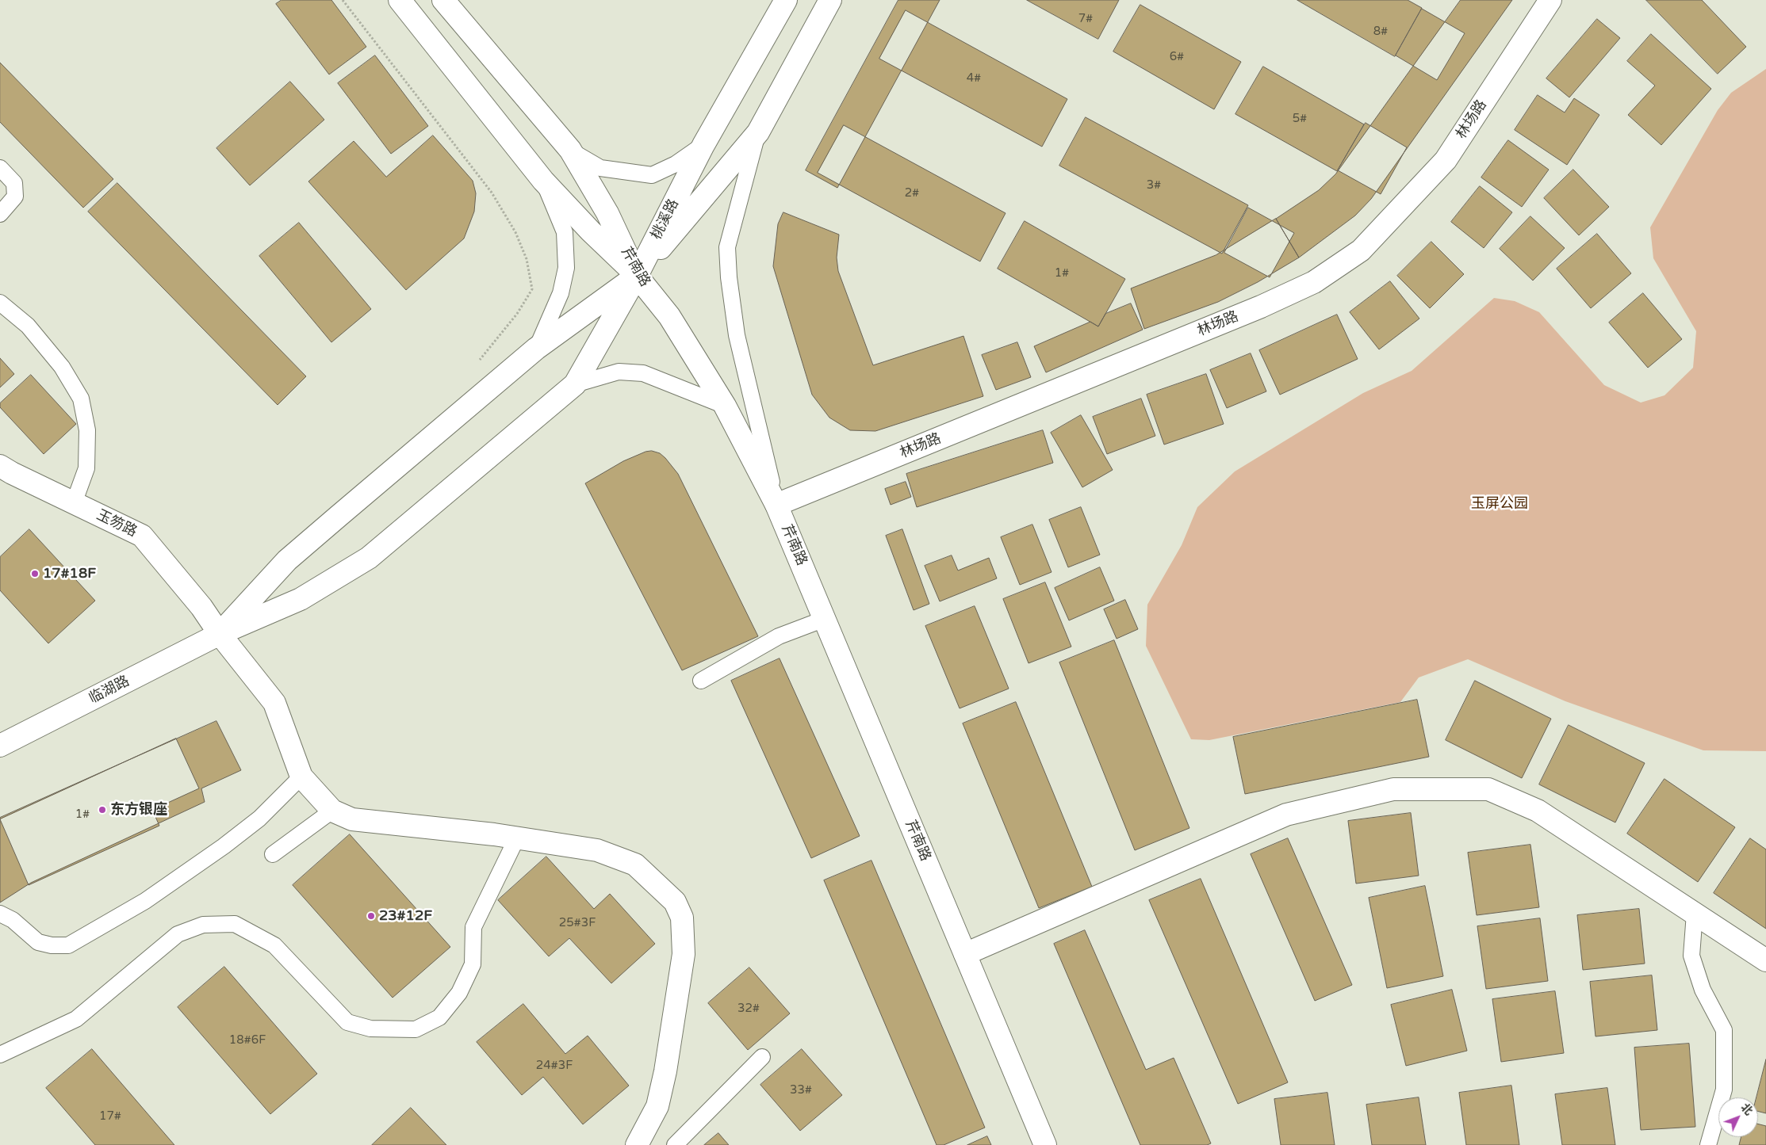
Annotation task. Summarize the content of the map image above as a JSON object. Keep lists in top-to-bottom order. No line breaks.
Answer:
{"streets":{"street":["林场路","桃溪路","芹南路","玉笏路","临湖路"]},"crossings":[["林场路","桃溪路"],["林场路","芹南路"],["桃溪路","芹南路"],["玉笏路","临湖路"]],"parks":["玉屏公园"],"places":["17#18F","东方银座","23#12F"],"house_numbers":["7#","8#","6#","4#","5#","3#","2#","1#","1#","25#3F","32#","18#6F","24#3F","33#","17#"],"north":"top right"}
